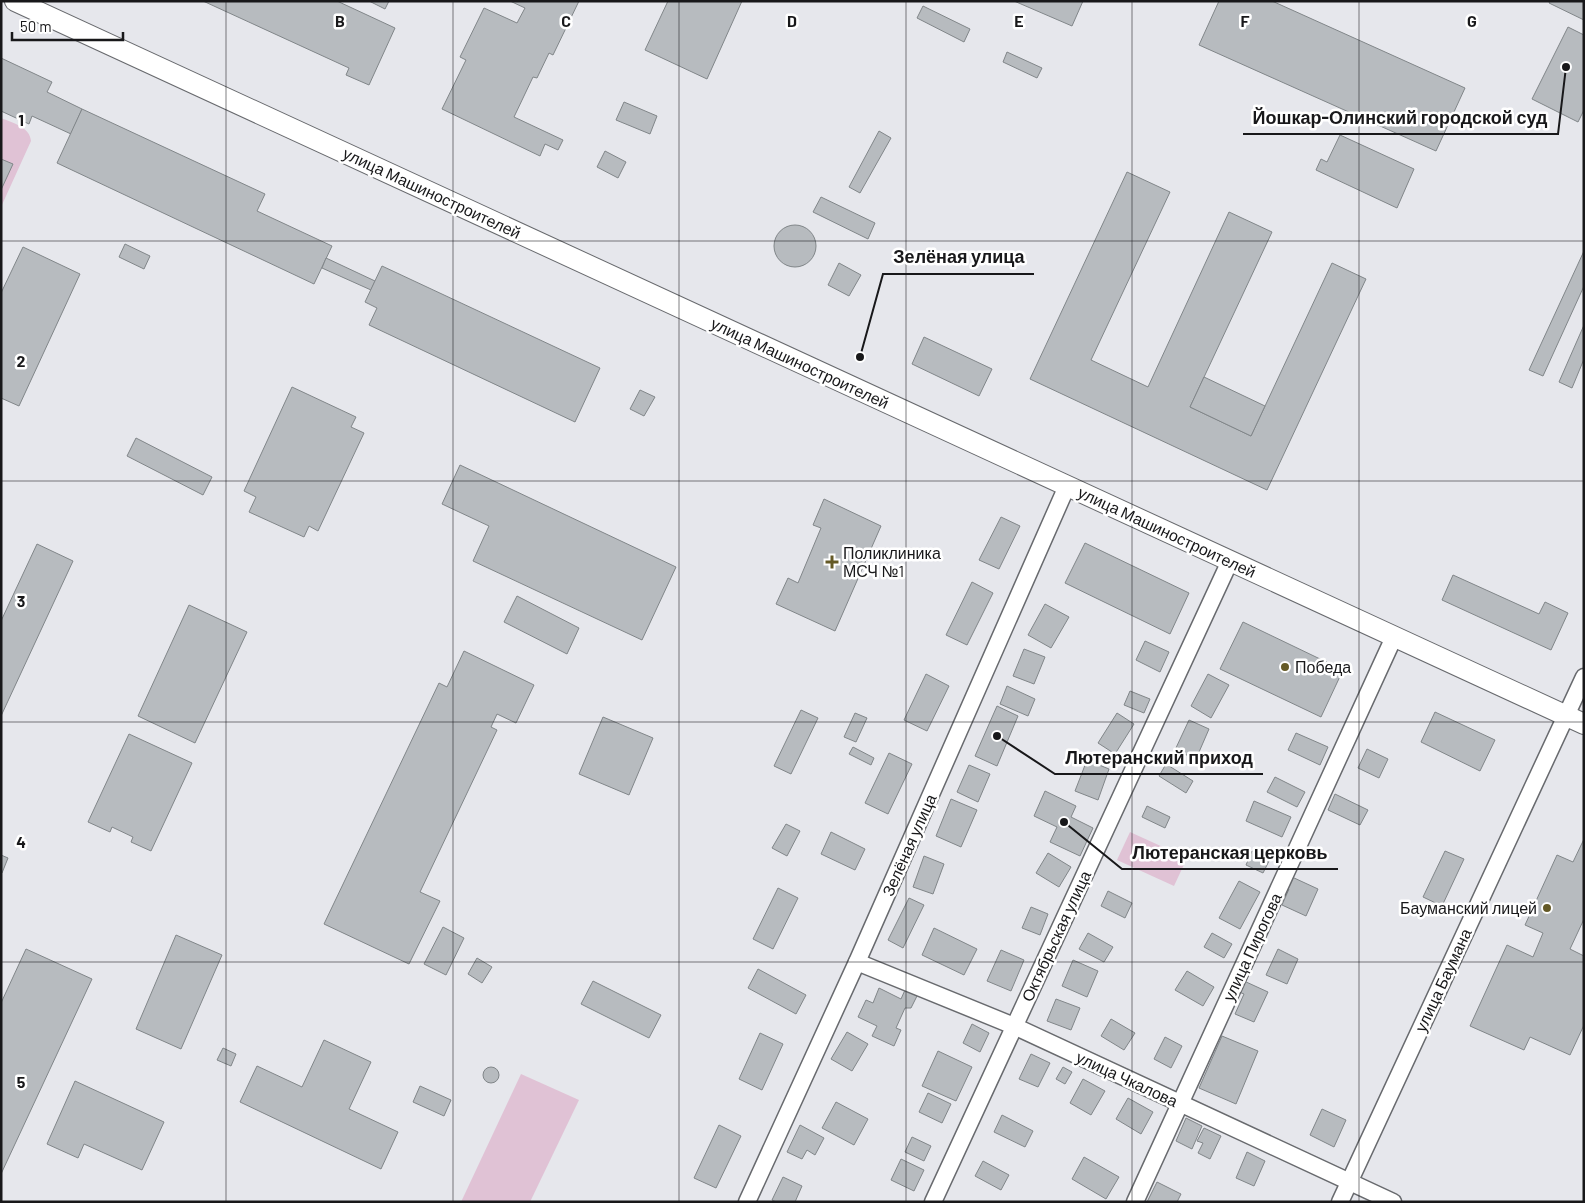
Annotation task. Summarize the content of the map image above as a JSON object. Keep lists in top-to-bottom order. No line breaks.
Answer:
{"streets":{"main road":["улица Машиностроителей"],"street":["Зелёная улица","Октябрьская улица","улица Пирогова","улица Баумана","улица Чкалова"]},"crossings":[["улица Машиностроителей","Зелёная улица"],["улица Машиностроителей","Октябрьская улица"],["улица Машиностроителей","улица Пирогова"],["улица Машиностроителей","улица Баумана"],["Зелёная улица","улица Чкалова"],["Октябрьская улица","улица Чкалова"],["улица Пирогова","улица Чкалова"],["улица Баумана","улица Чкалова"]],"places":{"other":["Йошкар-Олинский городской суд","Зелёная улица","Победа","Лютеранский приход","Лютеранская церковь","Бауманский лицей"],"health":["Поликлиника МСЧ №1"]},"scale_bar":"50 m","grid":{"columns":["B","C","D","E","F","G"],"rows":["1","2","3","4","5"]}}
